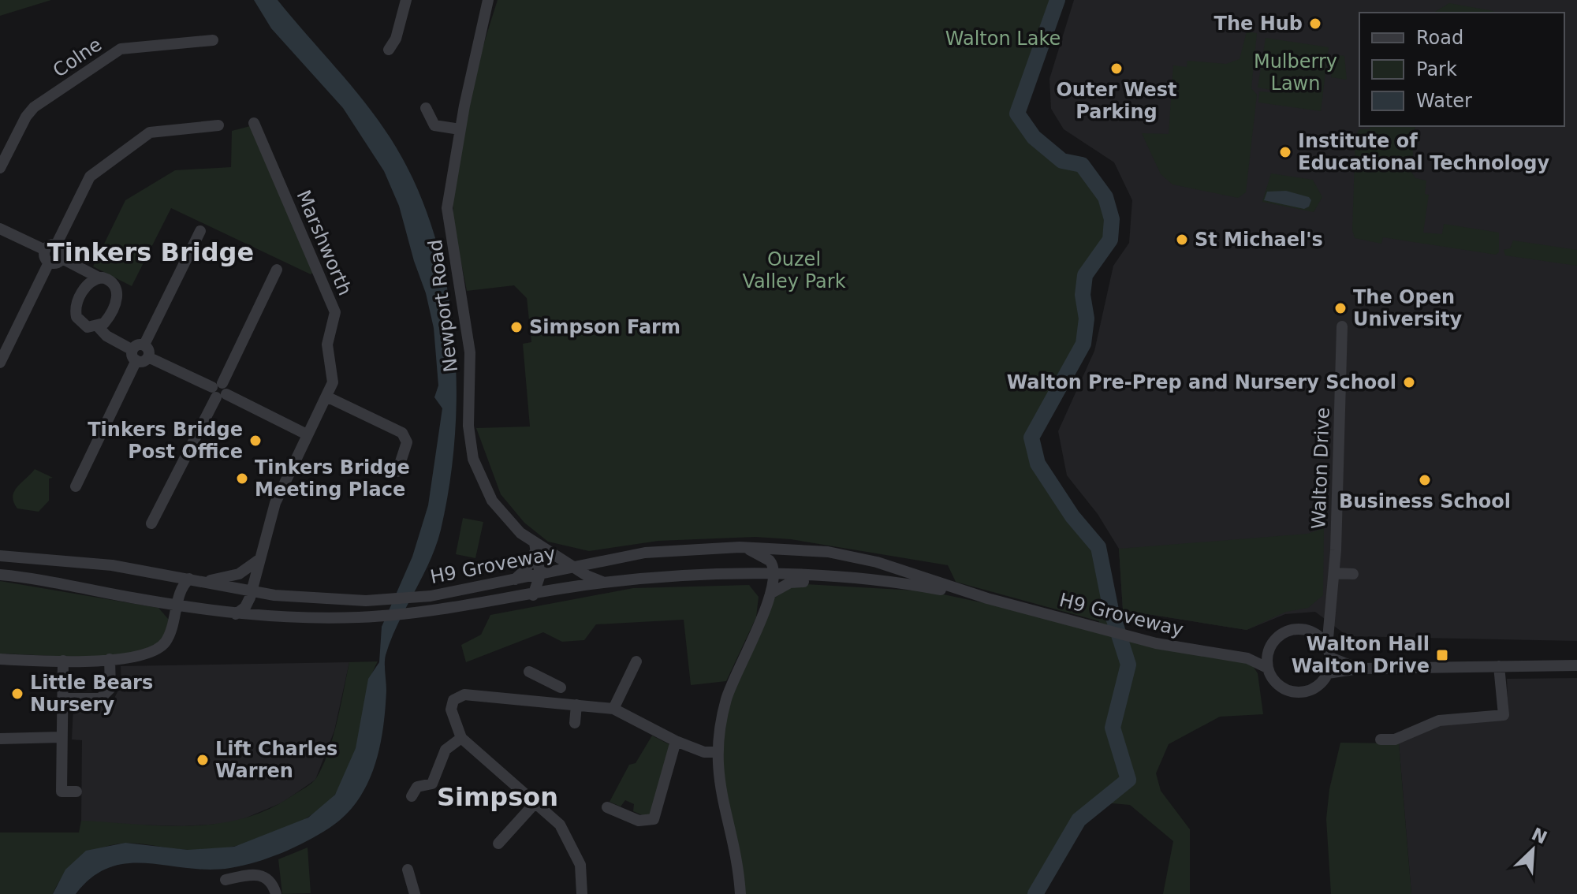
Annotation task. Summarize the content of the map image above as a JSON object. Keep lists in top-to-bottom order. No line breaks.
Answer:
{"streets":{"street":["Colne","Marshworth","Newport Road","Walton Drive","H9 Groveway"]},"crossings":[["Marshworth","H9 Groveway"],["Newport Road","H9 Groveway"],["Walton Drive","H9 Groveway"]],"districts":["Tinkers Bridge","Simpson"],"parks":["Walton Lake","Mulberry Lawn","Ouzel Valley Park"],"places":{"other":["The Hub","Outer West Parking","Institute of Educational Technology","St Michael's","The Open University","Simpson Farm","Walton Pre-Prep and Nursery School","Tinkers Bridge Post Office","Tinkers Bridge Meeting Place","Business School","Little Bears Nursery","Lift Charles Warren"],"transit":["Walton Hall Walton Drive"]},"legend":["Road","Park","Water"],"north":"top right"}
